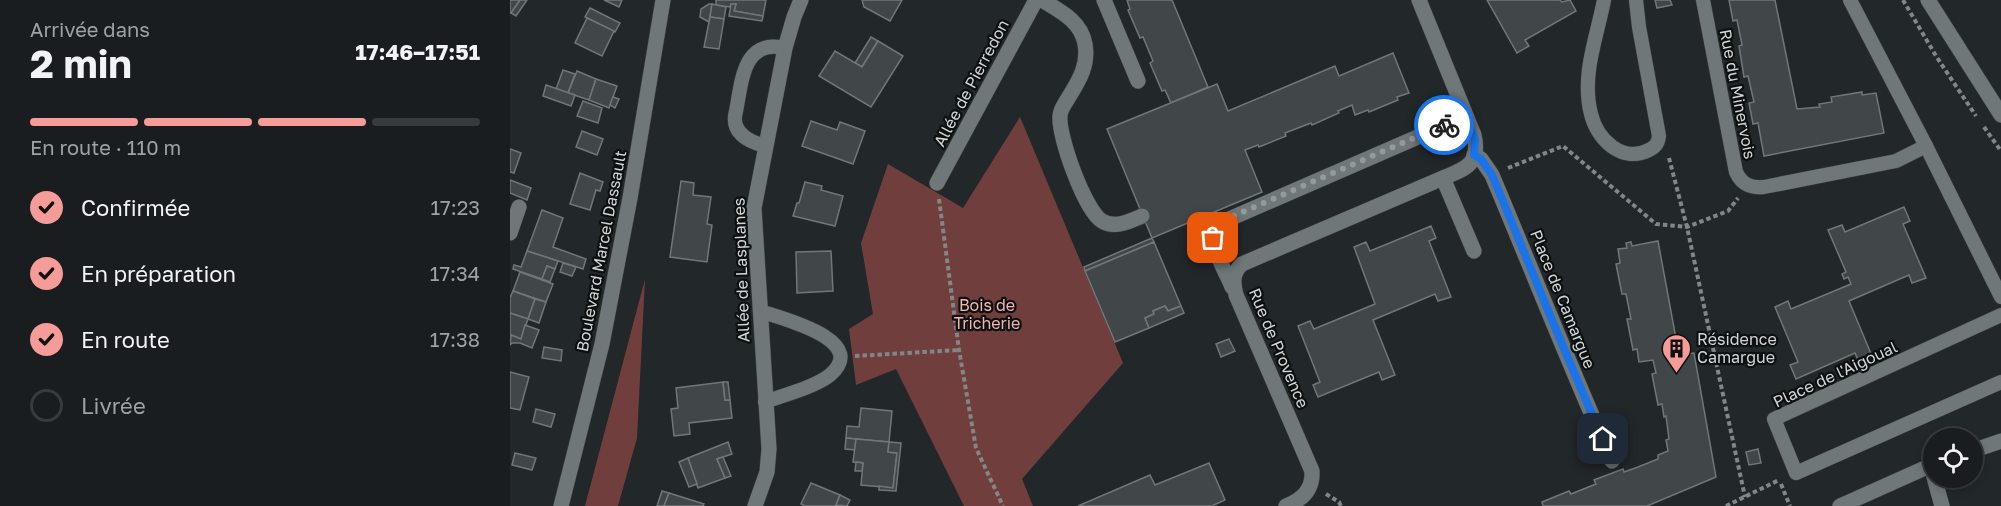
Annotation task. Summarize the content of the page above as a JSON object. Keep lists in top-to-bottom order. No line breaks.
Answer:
{"streets":{"street":["Allée de Pierredon","Boulevard Marcel Dassault","Allée de Lasplanes","Place de Camargue","Rue de Provence"],"lane":["Rue du Minervois","Place de l'Aigoual"]},"crossings":[["Place de Camargue","Rue de Provence"]],"parks":["Bois de Tricherie"],"places":{"building":["Résidence Camargue"]},"page":{"heading":["2 min","Arrivée dans","17:46–17:51"],"bar":"En route · 110 m","list":[["Confirmée","17:23"],["En préparation","17:34"],["En route","17:38"],"Livrée"]}}
